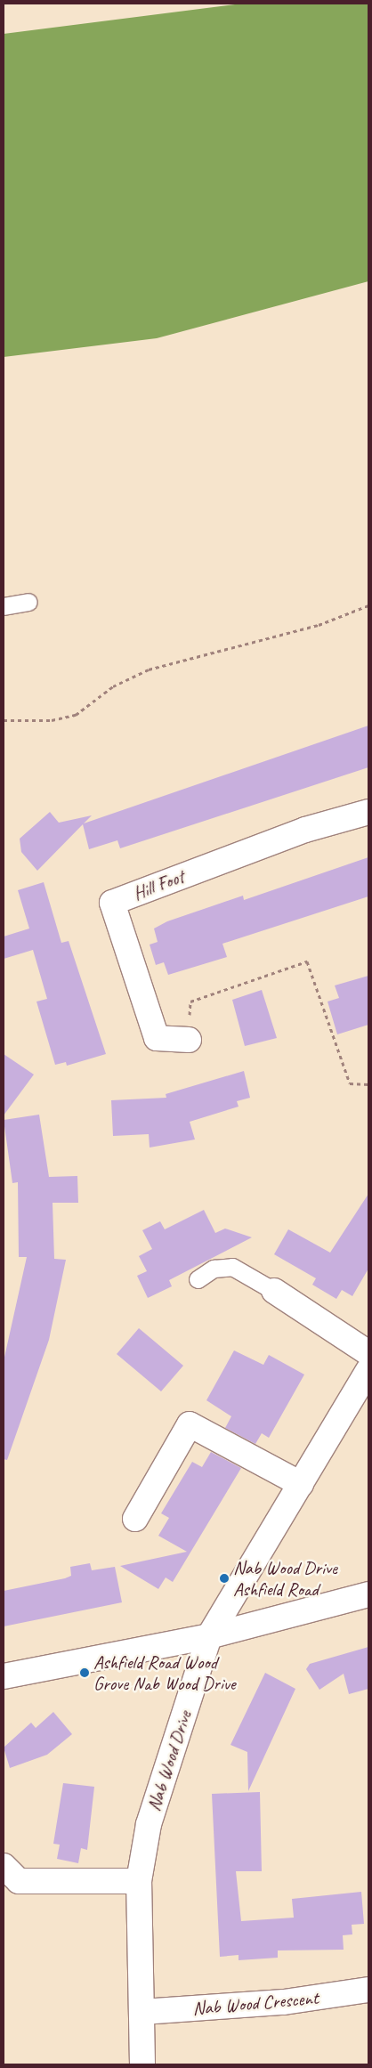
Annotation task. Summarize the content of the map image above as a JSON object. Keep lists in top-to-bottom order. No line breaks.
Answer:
{"streets":{"street":["Hill Foot","Nab Wood Drive","Nab Wood Crescent"]},"crossings":[["Nab Wood Drive","Nab Wood Crescent"]],"places":["Nab Wood Drive Ashfield Road","Ashfield Road Wood Grove Nab Wood Drive"]}
